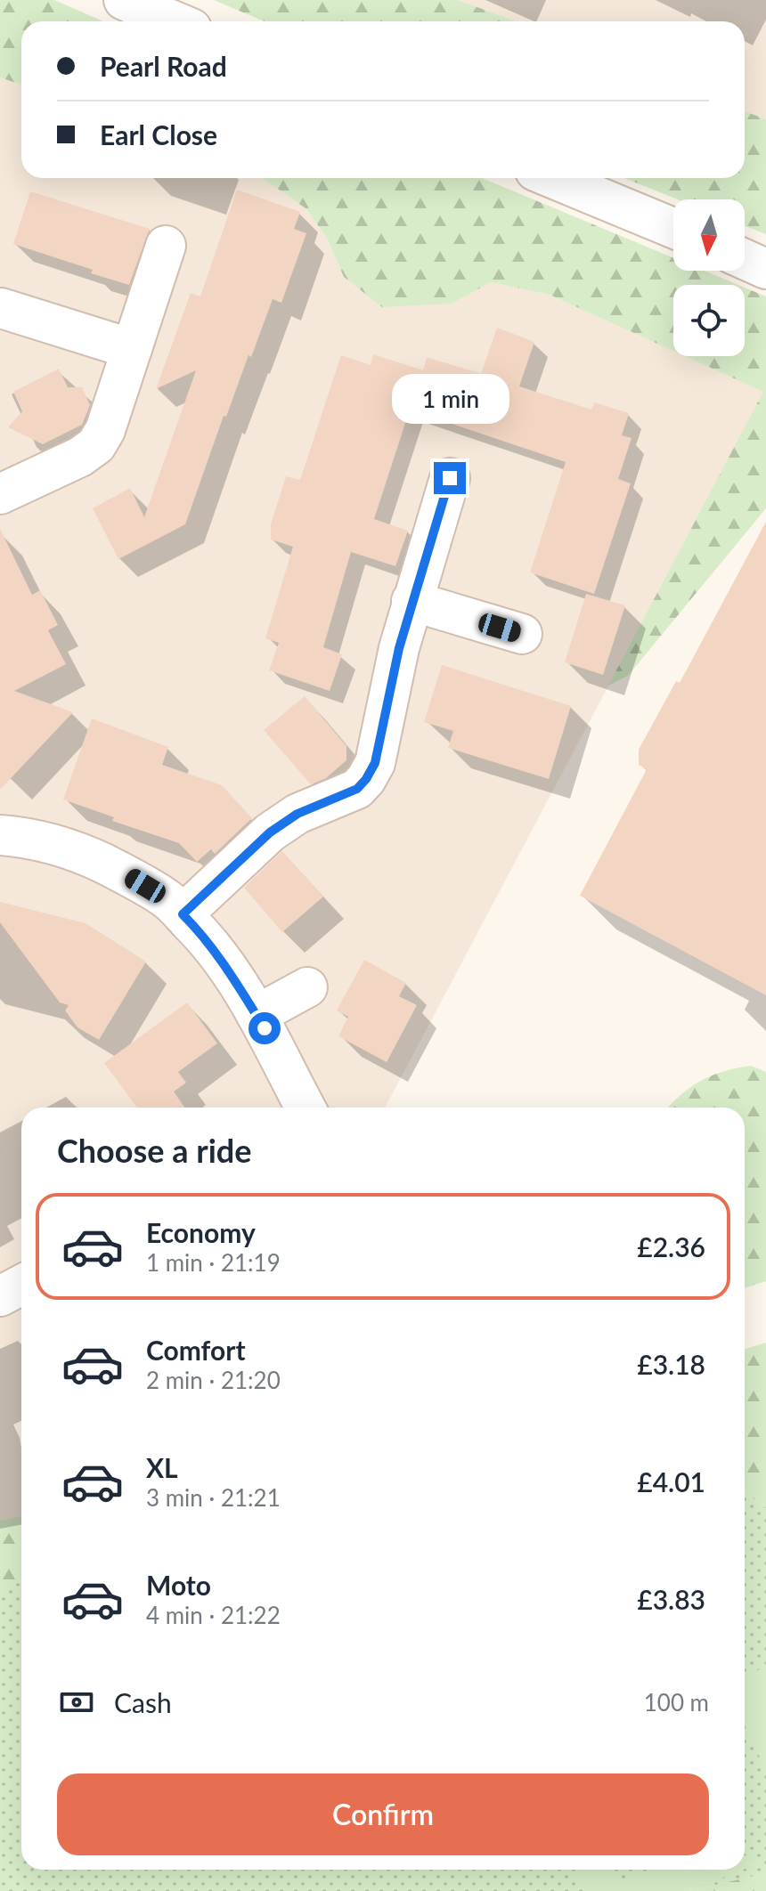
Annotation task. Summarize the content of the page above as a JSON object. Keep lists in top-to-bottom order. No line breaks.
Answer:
{"north":"bottom","page":{"banner":["Pearl Road","Earl Close"],"bubble":"1 min","heading":"Choose a ride","list":[{"name":"Economy","note":"1 min · 21:19","value":"£2.36"},{"name":"Comfort","note":"2 min · 21:20","value":"£3.18"},{"name":"XL","note":"3 min · 21:21","value":"£4.01"},{"name":"Moto","note":"4 min · 21:22","value":"£3.83"}],"pay":["Cash","100 m"],"buttons":"Confirm"}}
